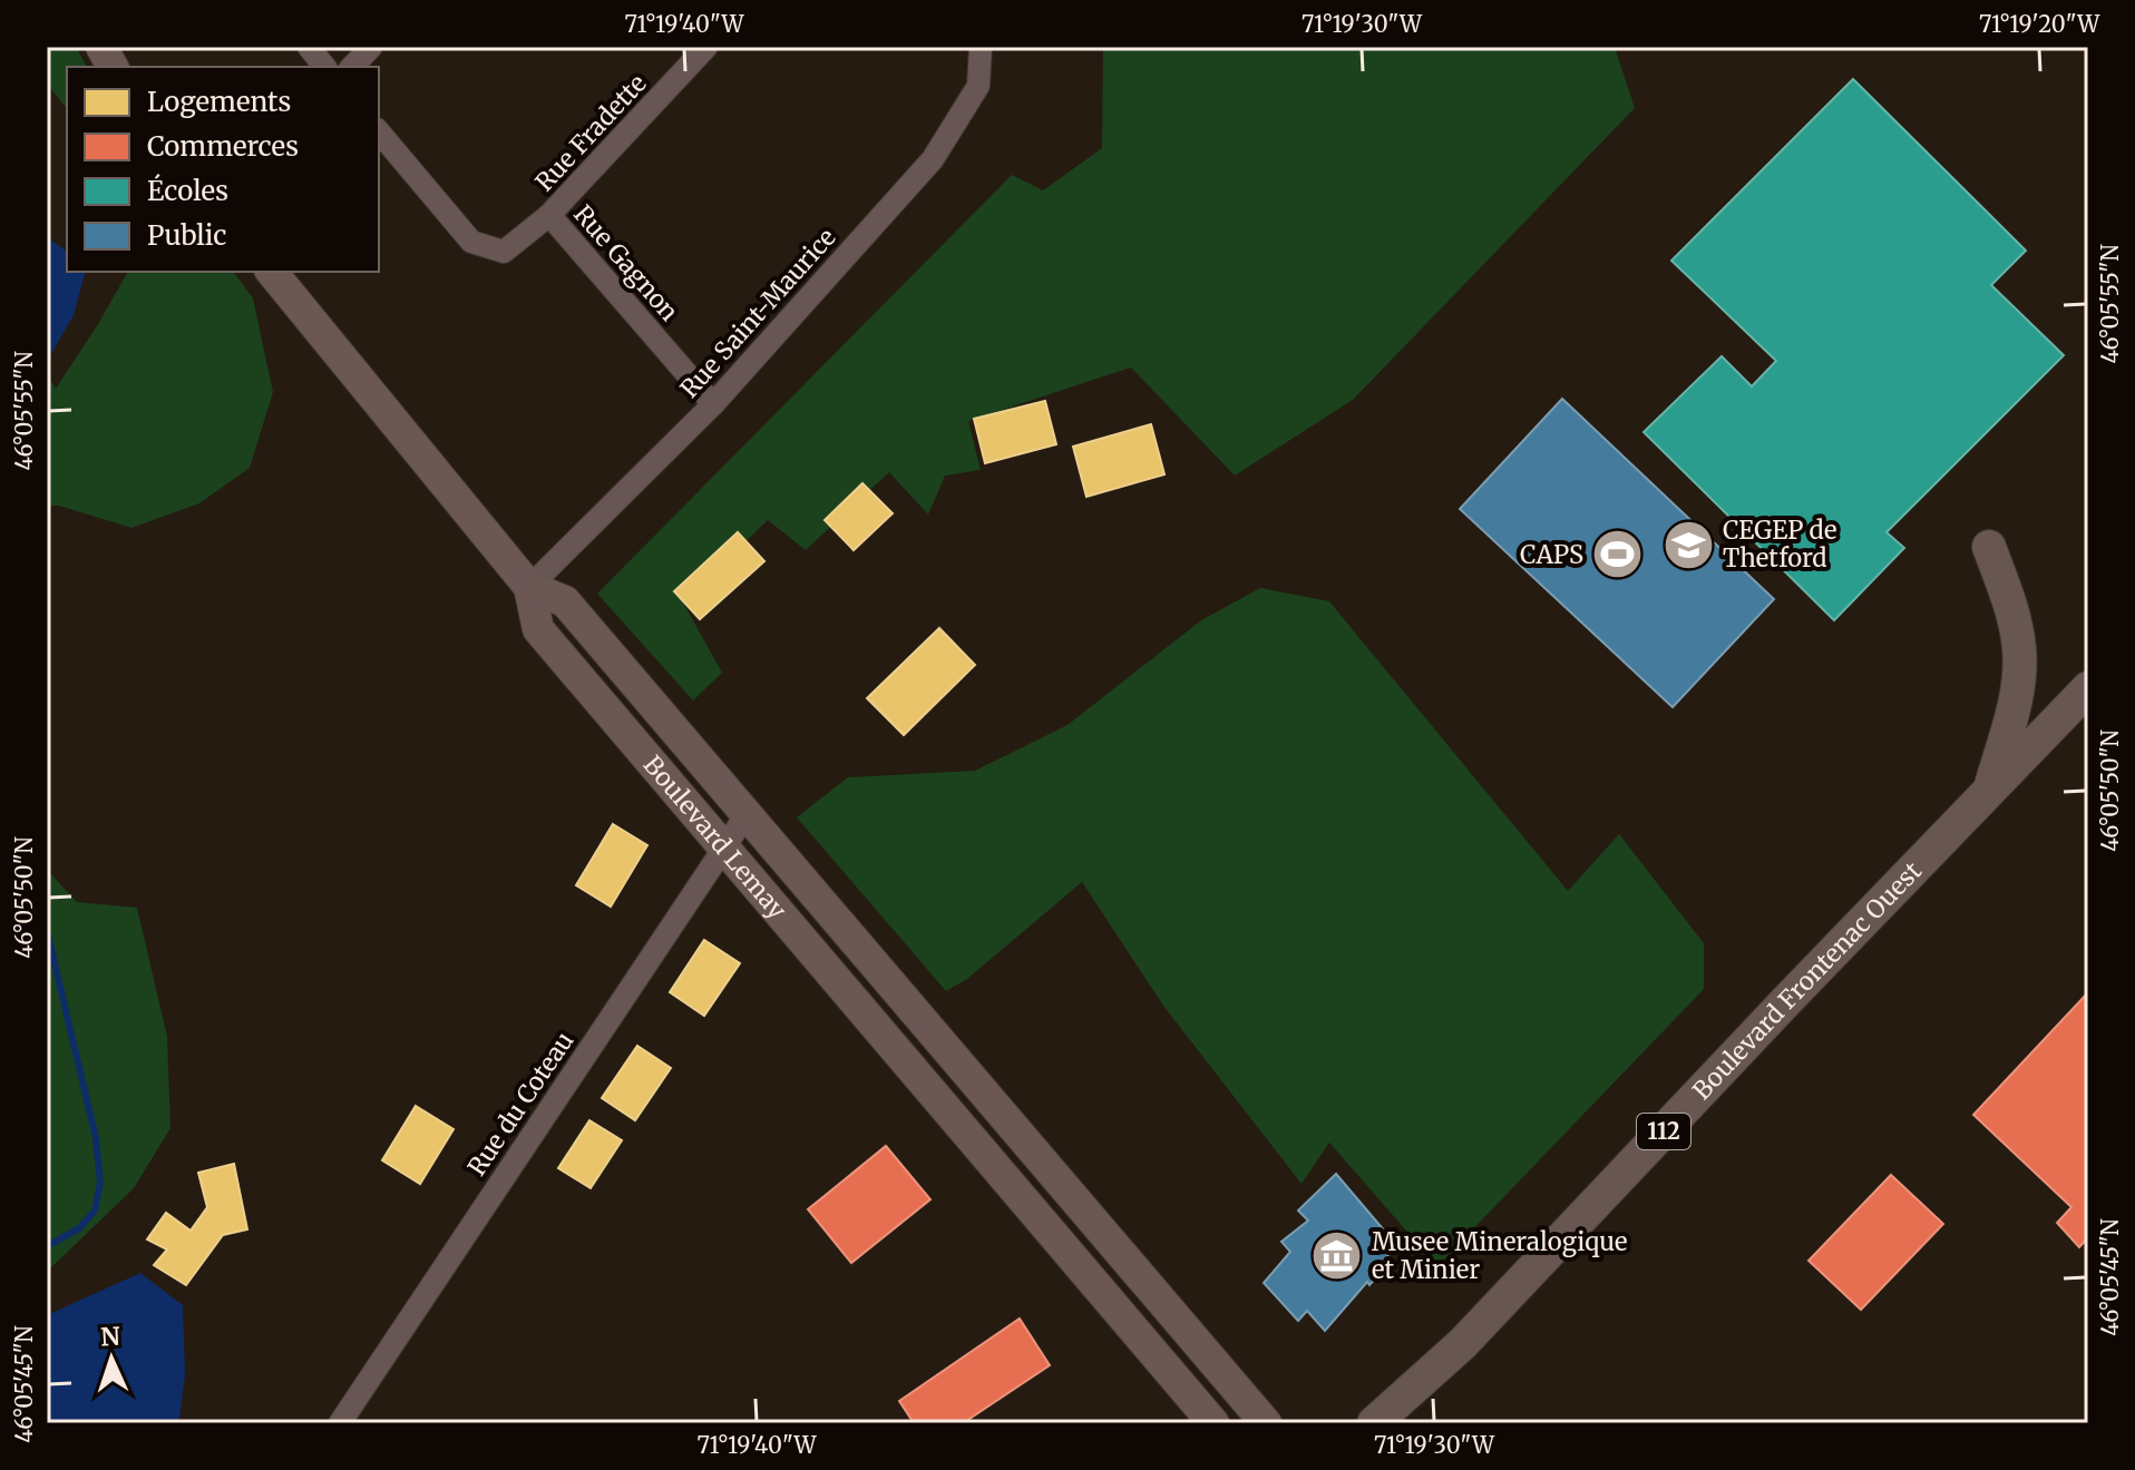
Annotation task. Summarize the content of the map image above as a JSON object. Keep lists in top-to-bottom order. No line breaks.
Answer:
{"streets":{"main road":["Boulevard Frontenac Ouest","112"],"street":["Rue Fradette","Rue Gagnon","Rue Saint-Maurice","Boulevard Lemay","Rue du Coteau"]},"crossings":[["Rue Fradette","Rue Gagnon"],["Rue Gagnon","Rue Saint-Maurice"],["Rue Saint-Maurice","Boulevard Lemay"],["Boulevard Lemay","Rue du Coteau"]],"places":{"school or university":["CEGEP de Thetford"],"sports":["CAPS"],"museum":["Musee Mineralogique et Minier"]},"legend":["Logements","Commerces","Écoles","Public"],"north":"top","coordinates":["71°19'40\"W","71°19'30\"W","71°19'20\"W","46°05'55\"N","46°05'50\"N","46°05'45\"N"]}
